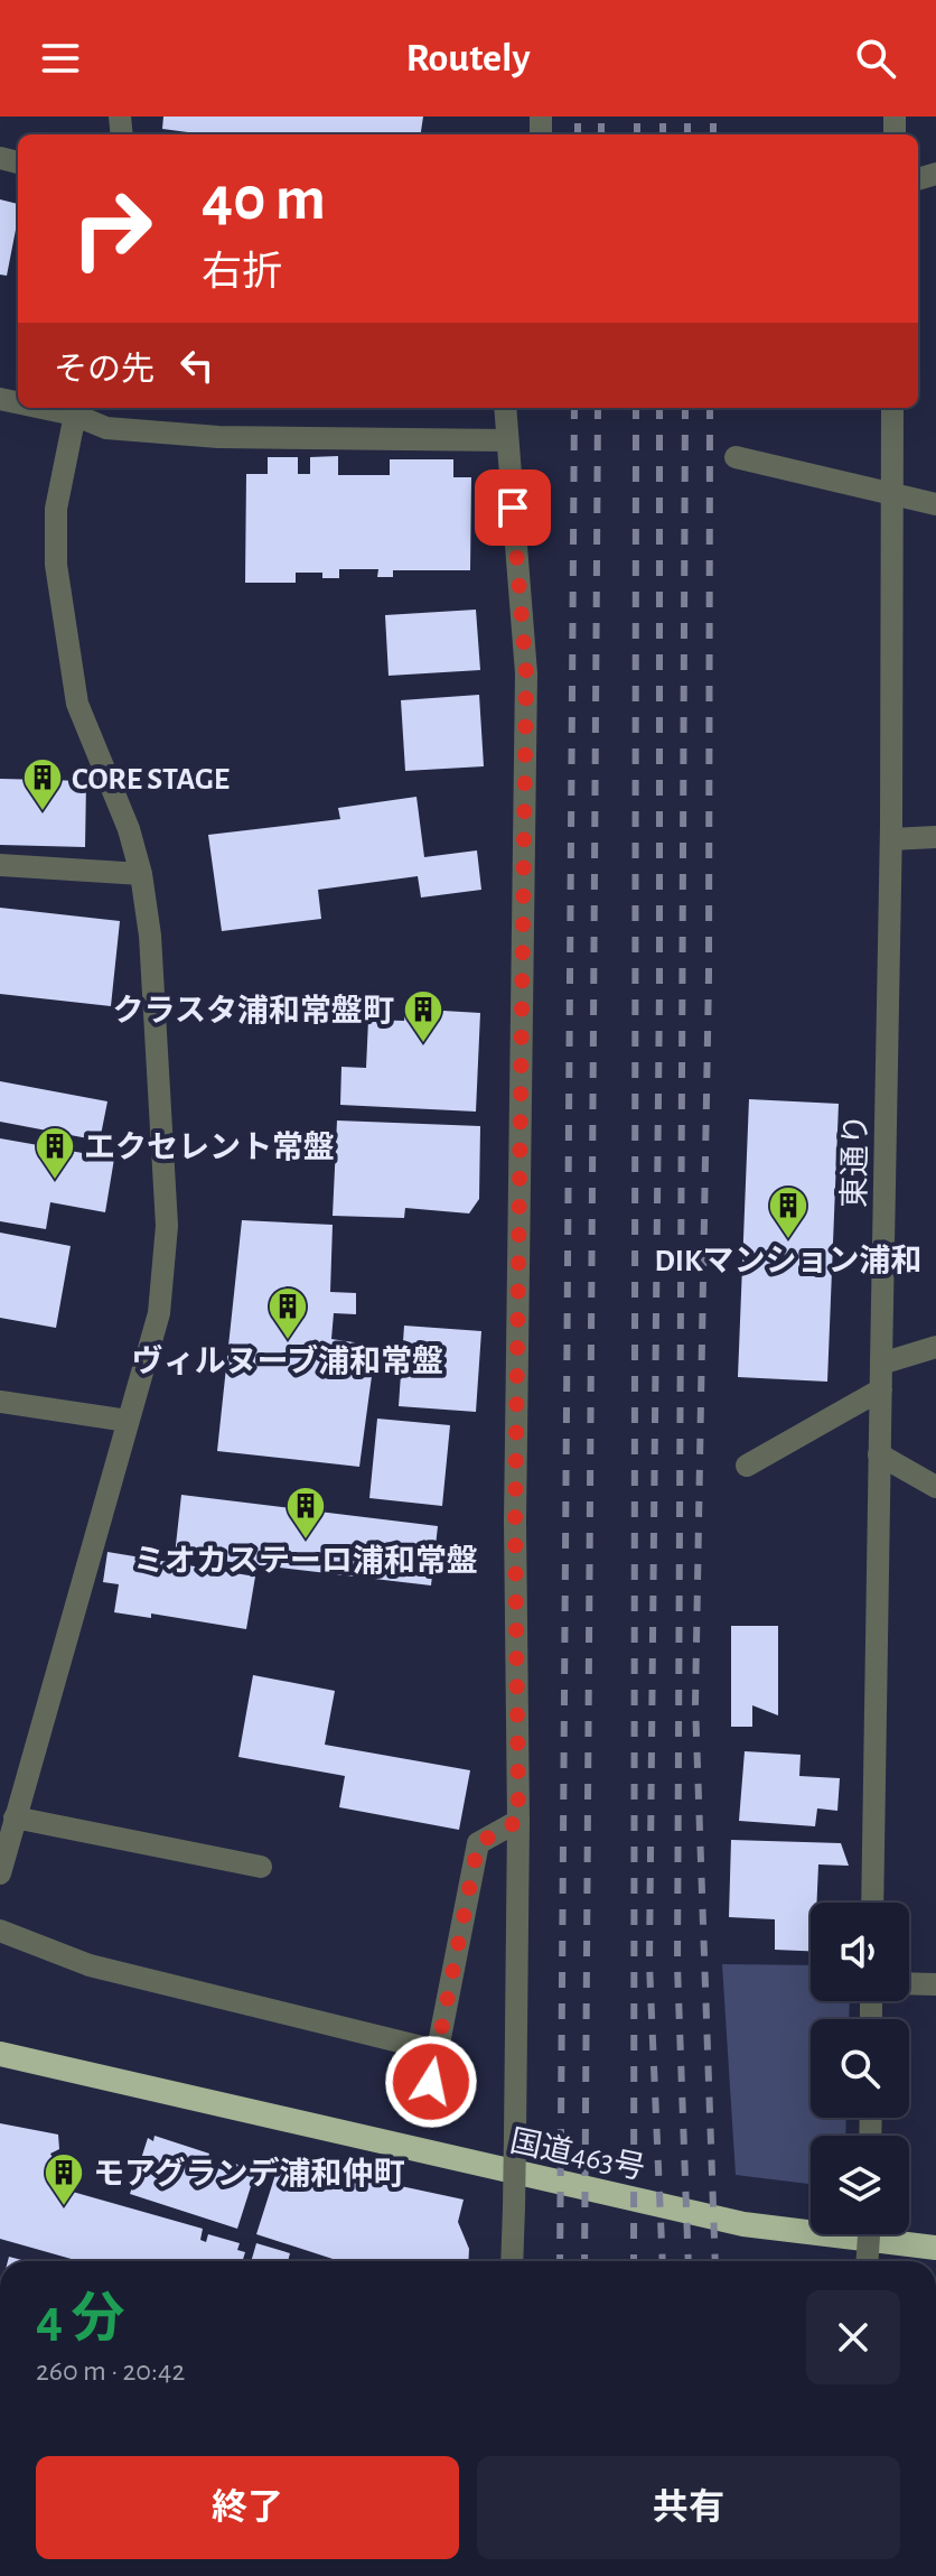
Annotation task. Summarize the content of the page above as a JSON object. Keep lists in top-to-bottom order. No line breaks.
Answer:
{"streets":{"highway":["国道463号"],"street":["東通り"]},"places":{"building":["CORE STAGE","クラスタ浦和常盤町","エクセレント常盤","DIKマンション浦和","ヴィルヌーブ浦和常盤","ミオカステーロ浦和常盤","モアグランデ浦和仲町"]},"page":{"header":"Routely","turn":["40 m","右折"],"then":"その先","heading":["4 分","260 m · 20:42"],"buttons":["終了","共有"]}}
